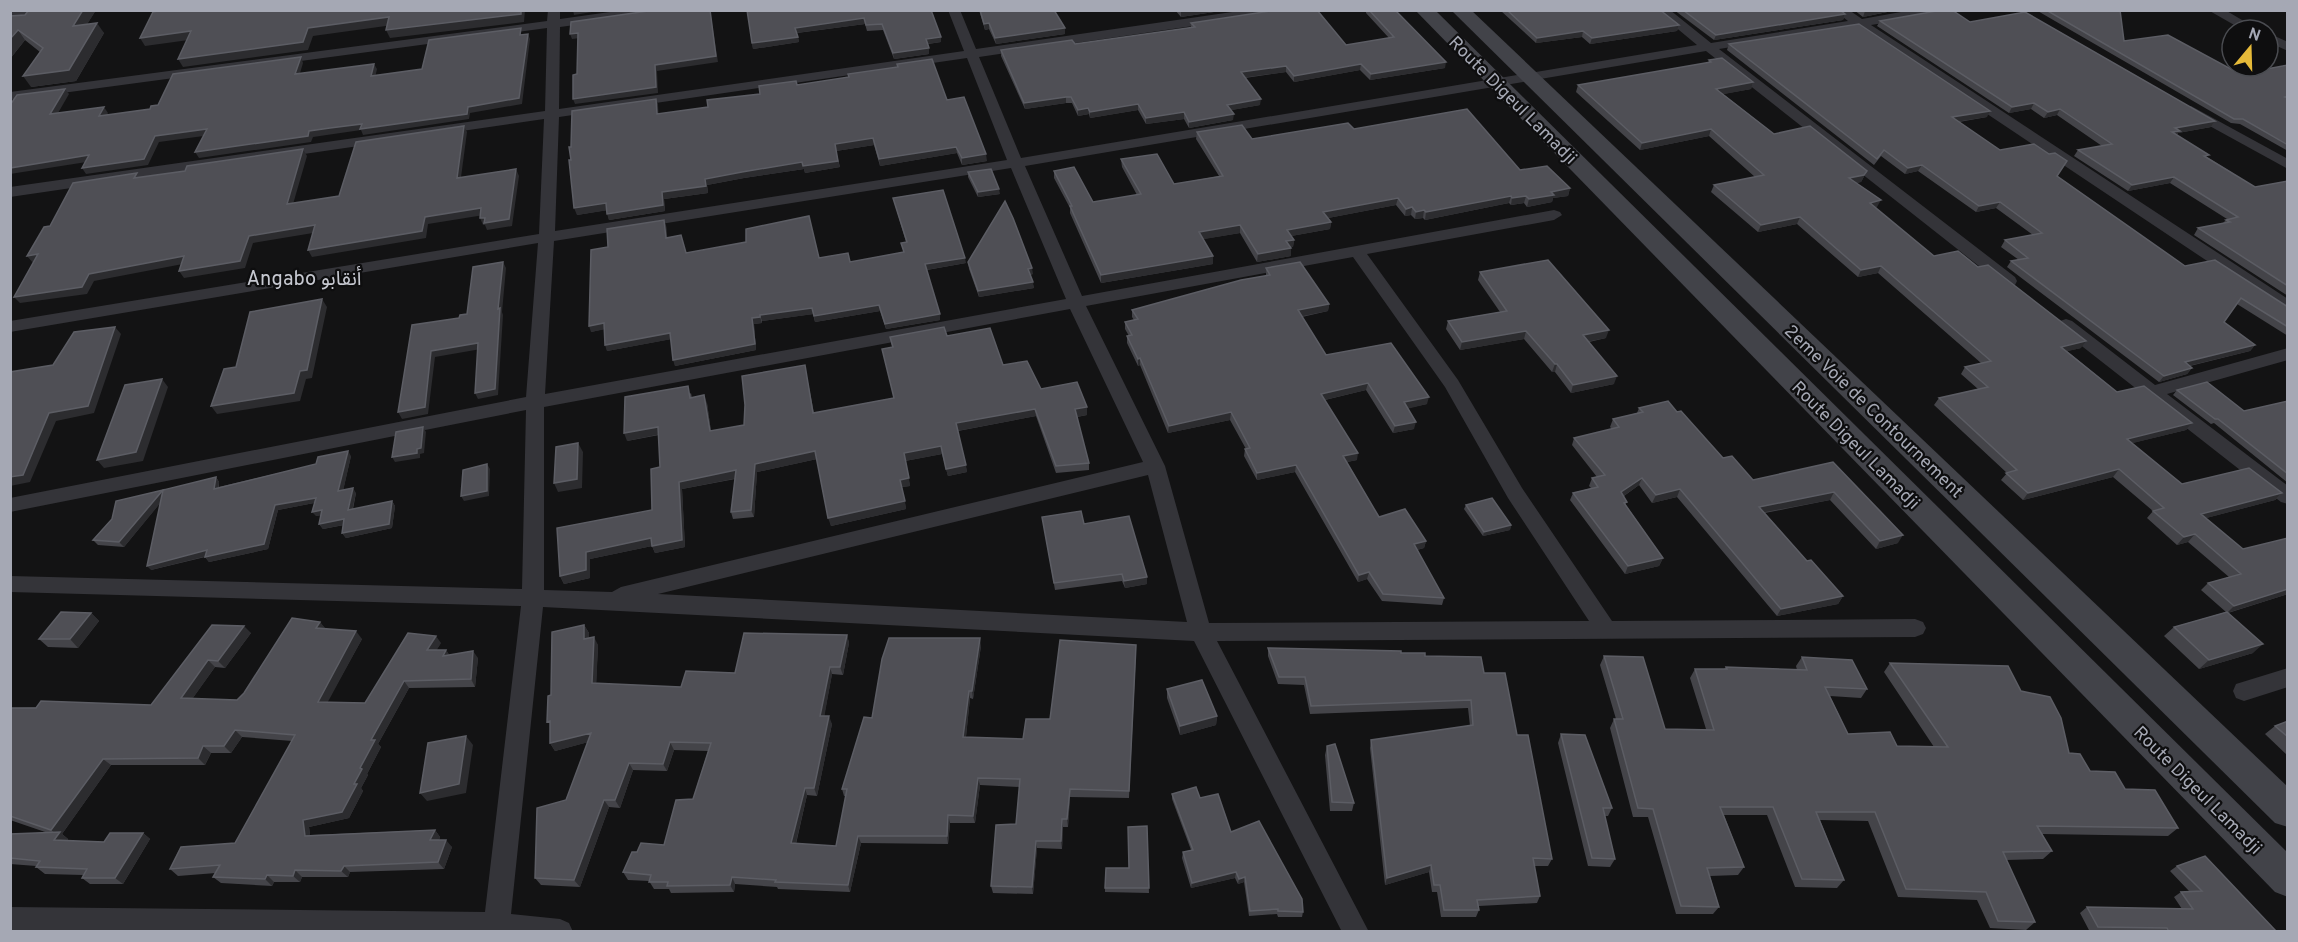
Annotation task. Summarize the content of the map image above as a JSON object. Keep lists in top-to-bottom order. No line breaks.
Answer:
{"streets":{"main road":["Route Digeul Lamadji","2eme Voie de Contournement"]},"districts":["Angabo أنقابو"],"north":"top"}
